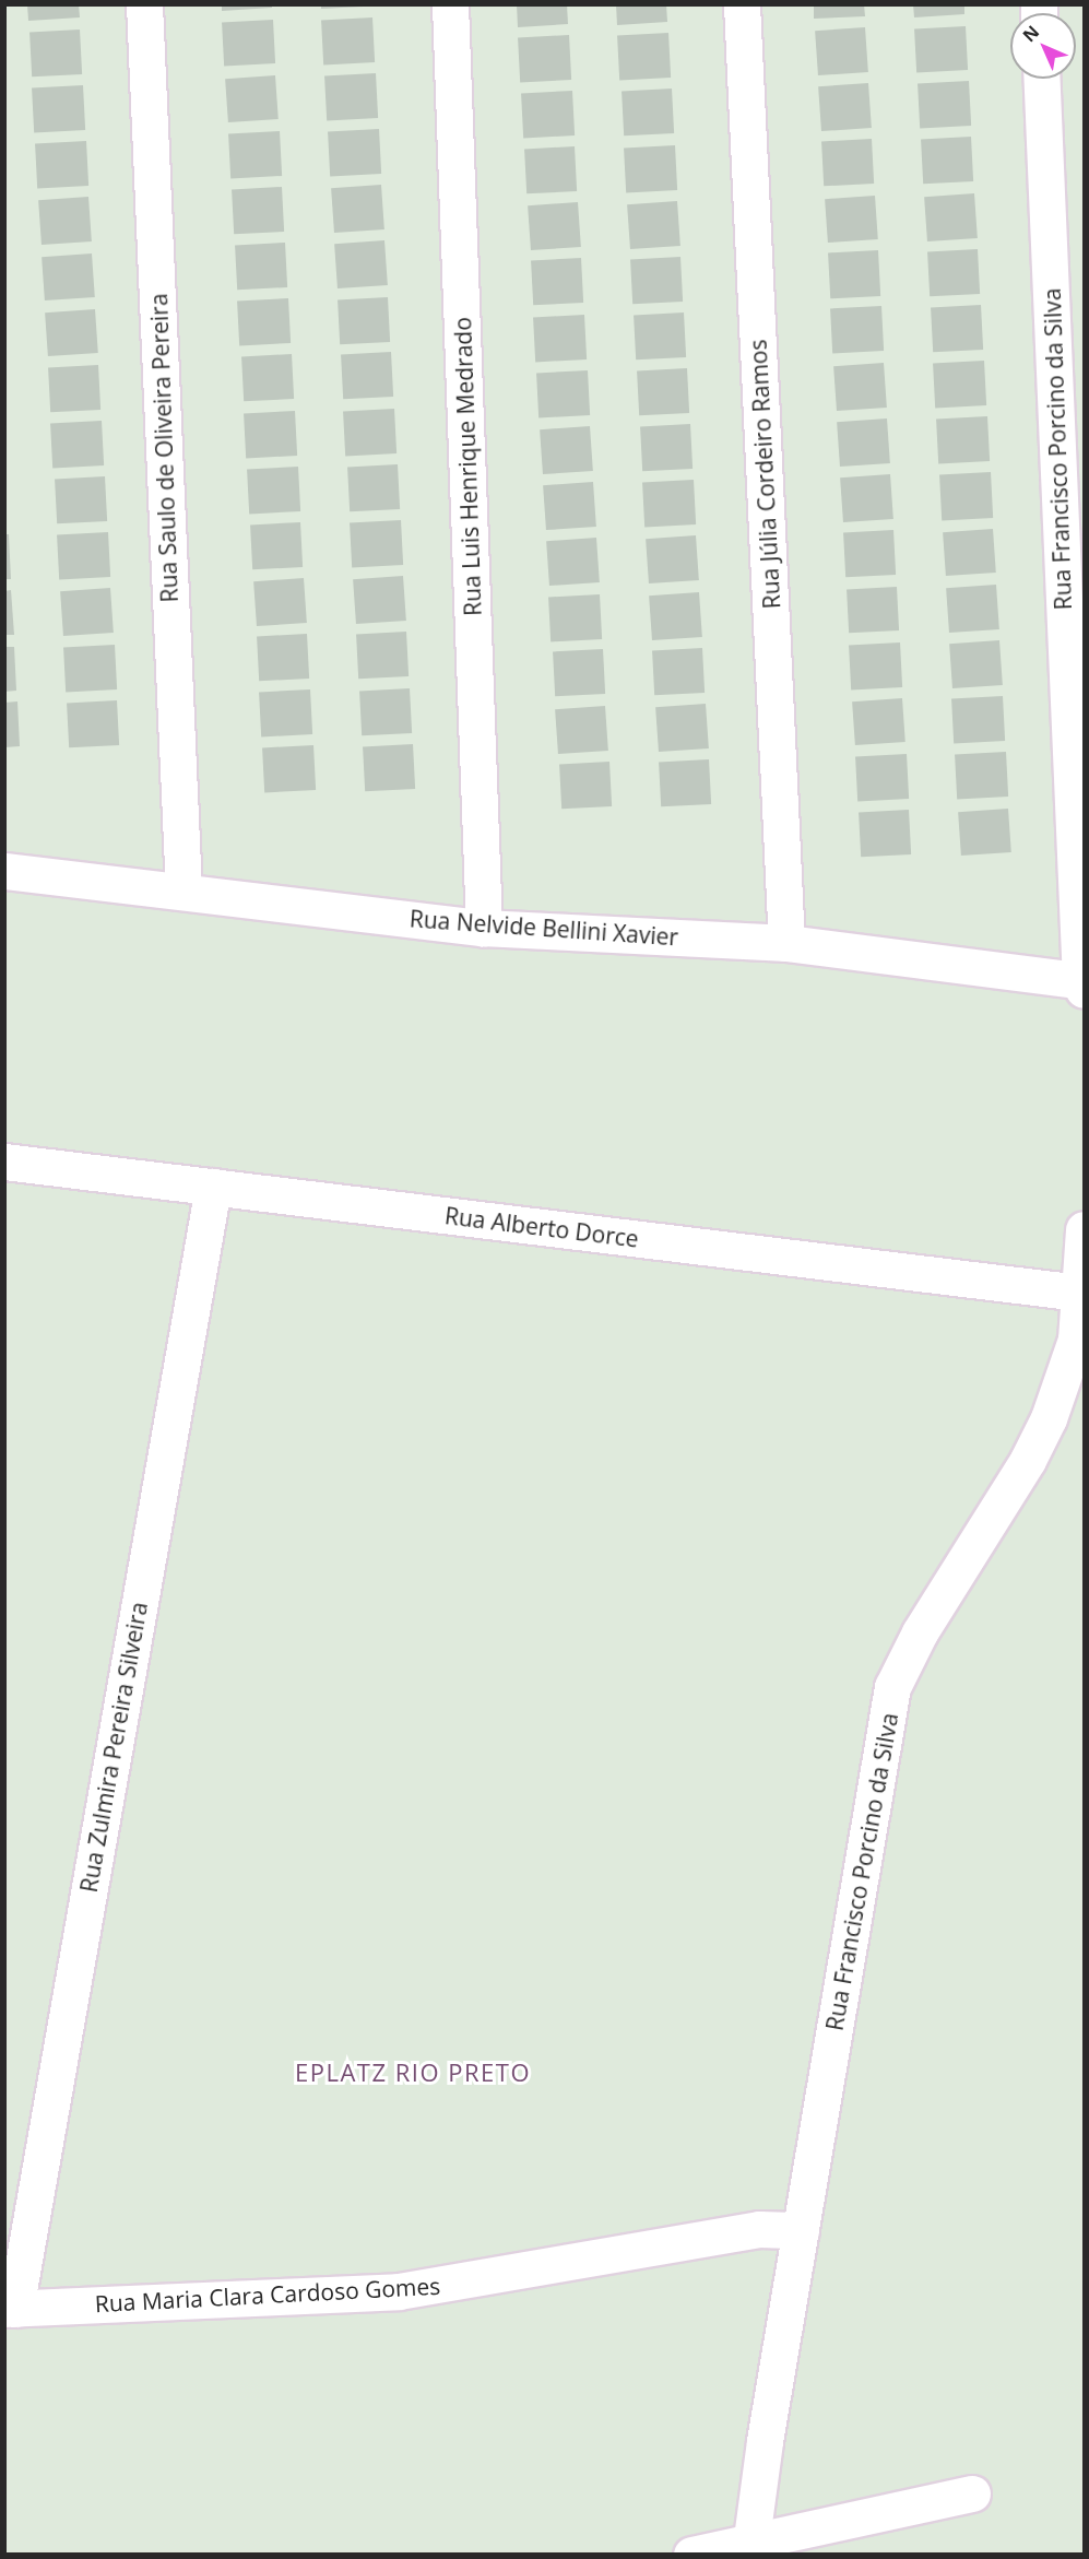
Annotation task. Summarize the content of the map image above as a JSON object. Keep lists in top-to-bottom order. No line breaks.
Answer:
{"streets":{"street":["Rua Saulo de Oliveira Pereira","Rua Francisco Porcino da Silva","Rua Luis Henrique Medrado","Rua Júlia Cordeiro Ramos","Rua Nelvide Bellini Xavier","Rua Alberto Dorce","Rua Zulmira Pereira Silveira","Rua Maria Clara Cardoso Gomes"]},"crossings":[["Rua Saulo de Oliveira Pereira","Rua Nelvide Bellini Xavier"],["Rua Francisco Porcino da Silva","Rua Nelvide Bellini Xavier"],["Rua Francisco Porcino da Silva","Rua Alberto Dorce"],["Rua Francisco Porcino da Silva","Rua Maria Clara Cardoso Gomes"],["Rua Luis Henrique Medrado","Rua Nelvide Bellini Xavier"],["Rua Júlia Cordeiro Ramos","Rua Nelvide Bellini Xavier"],["Rua Alberto Dorce","Rua Zulmira Pereira Silveira"],["Rua Zulmira Pereira Silveira","Rua Maria Clara Cardoso Gomes"]],"districts":["EPLATZ RIO PRETO"],"north":"top left"}
